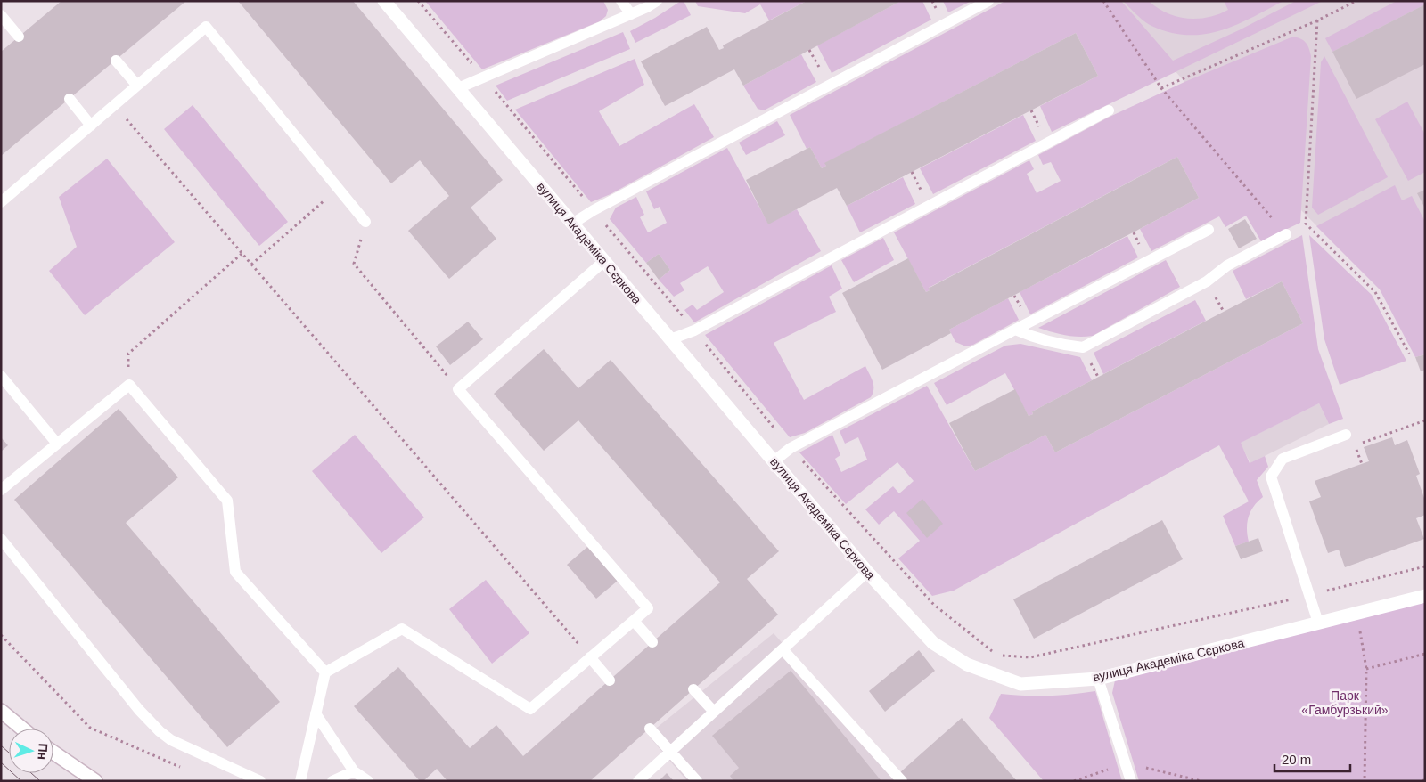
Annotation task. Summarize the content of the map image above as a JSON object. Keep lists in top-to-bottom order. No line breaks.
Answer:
{"streets":{"street":["вулиця Академіка Сєркова"]},"parks":["Парк «Гамбурзький»"],"scale_bar":"20 m","north":"right"}
